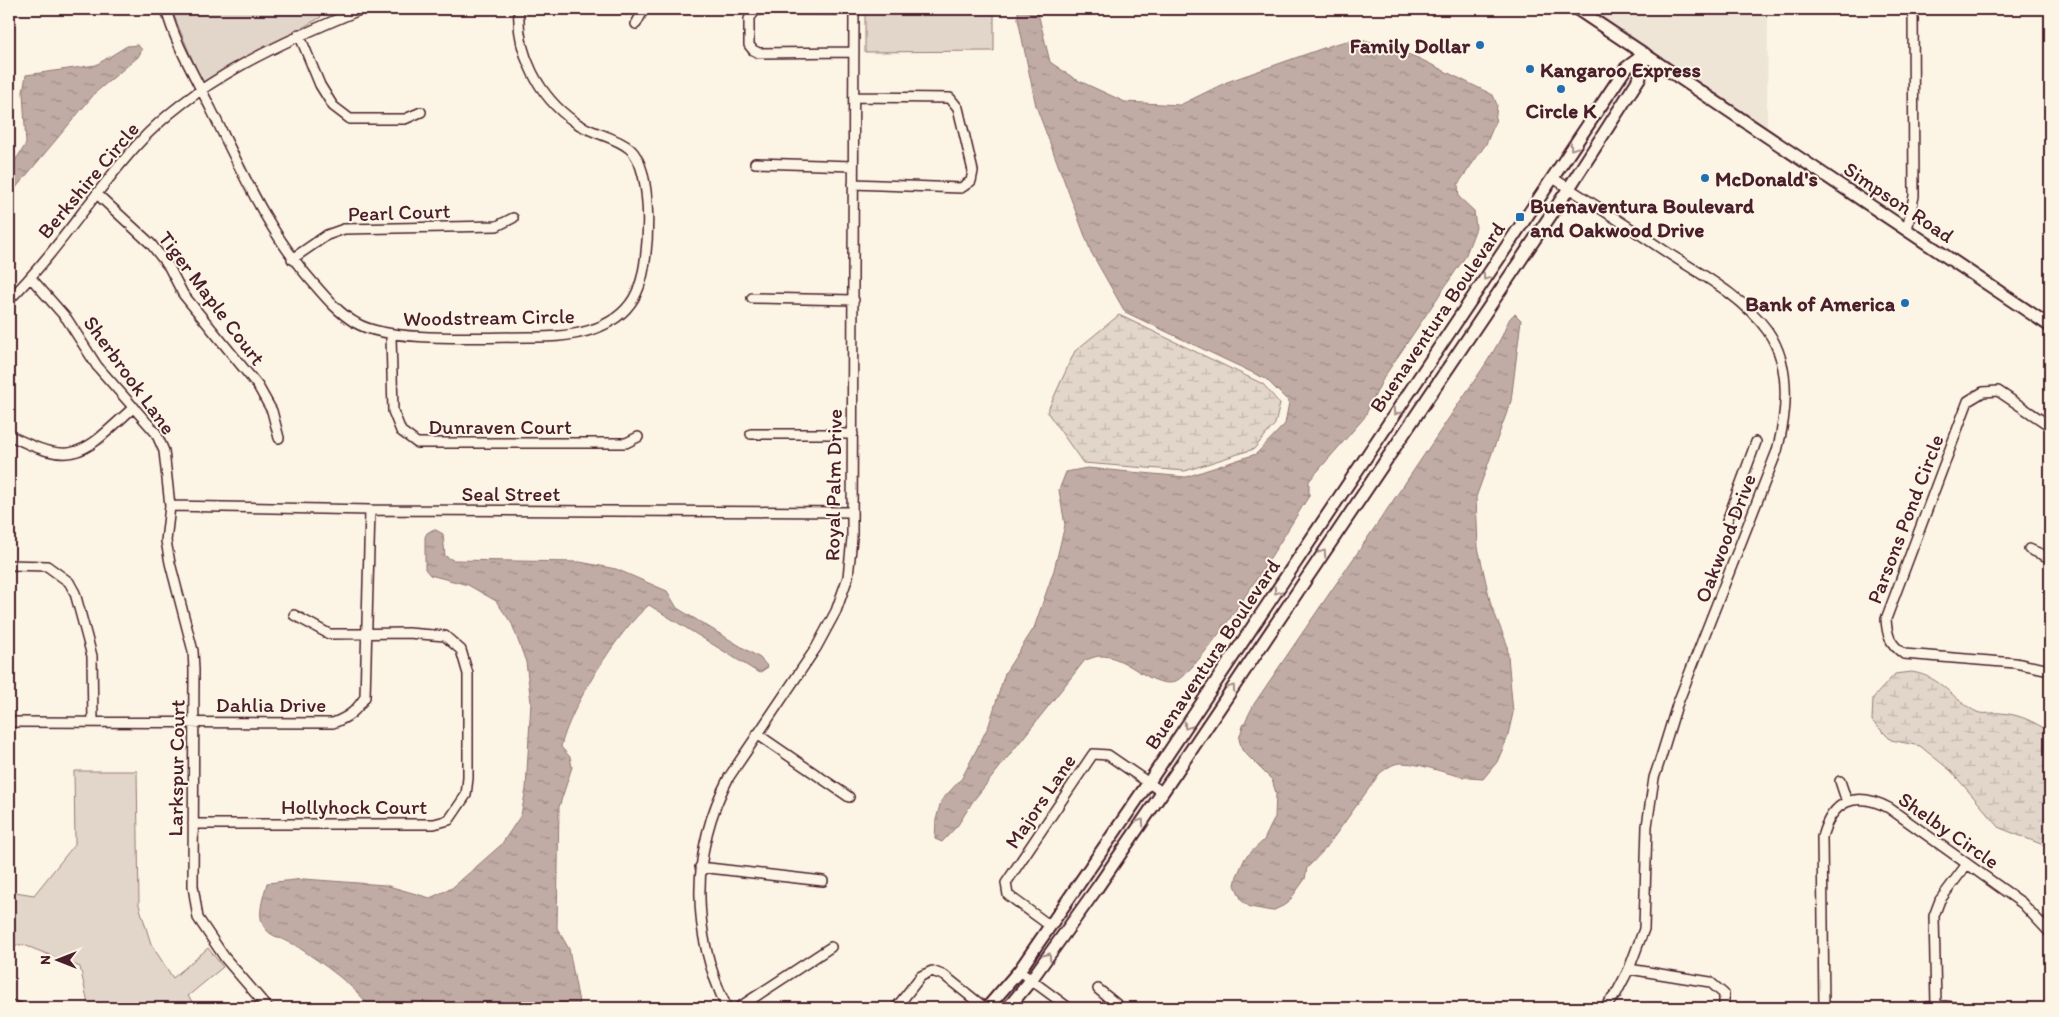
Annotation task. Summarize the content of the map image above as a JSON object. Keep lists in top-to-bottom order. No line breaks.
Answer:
{"streets":{"main road":["Simpson Road","Buenaventura Boulevard"],"street":["Berkshire Circle","Pearl Court","Tiger Maple Court","Woodstream Circle","Sherbrook Lane","Dunraven Court","Royal Palm Drive","Seal Street","Parsons Pond Circle","Oakwood Drive","Dahlia Drive","Larkspur Court","Majors Lane","Hollyhock Court","Shelby Circle"]},"crossings":[["Berkshire Circle","Tiger Maple Court"],["Berkshire Circle","Woodstream Circle"],["Berkshire Circle","Sherbrook Lane"],["Simpson Road","Buenaventura Boulevard"],["Pearl Court","Woodstream Circle"],["Woodstream Circle","Dunraven Court"],["Buenaventura Boulevard","Oakwood Drive"],["Buenaventura Boulevard","Majors Lane"],["Sherbrook Lane","Seal Street"],["Sherbrook Lane","Larkspur Court"],["Royal Palm Drive","Seal Street"],["Seal Street","Dahlia Drive"],["Seal Street","Larkspur Court"],["Dahlia Drive","Larkspur Court"],["Dahlia Drive","Hollyhock Court"],["Larkspur Court","Hollyhock Court"]],"places":{"other":["Family Dollar","Kangaroo Express","Circle K","McDonald's","Bank of America"],"transit":["Buenaventura Boulevard and Oakwood Drive"]},"north":"left"}
